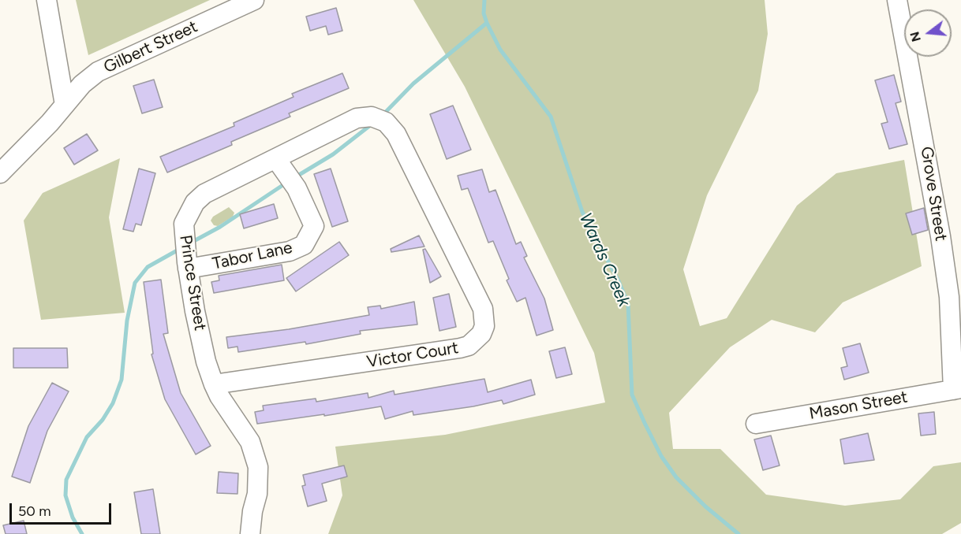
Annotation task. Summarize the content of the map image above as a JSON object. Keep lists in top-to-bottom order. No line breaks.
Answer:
{"streets":{"street":["Gilbert Street","Grove Street","Tabor Lane","Prince Street","Victor Court","Mason Street"]},"crossings":[["Grove Street","Mason Street"],["Tabor Lane","Prince Street"],["Prince Street","Victor Court"]],"water":["Wards Creek"],"scale_bar":"50 m","north":"left"}
